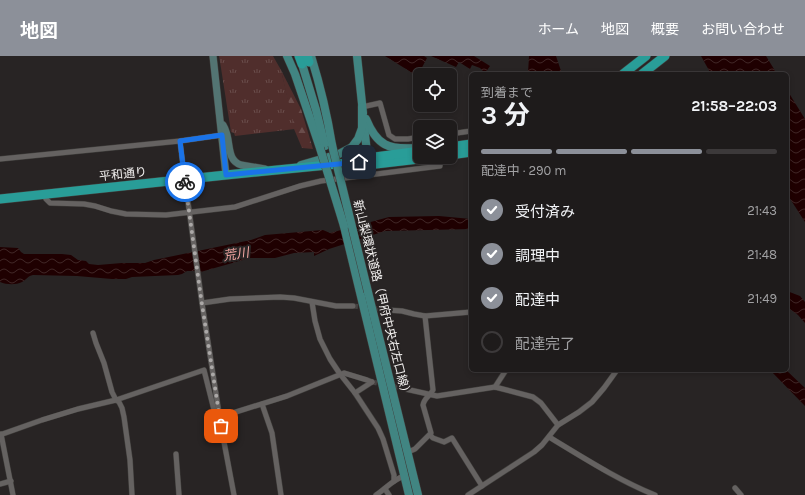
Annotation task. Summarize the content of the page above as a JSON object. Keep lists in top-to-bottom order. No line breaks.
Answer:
{"streets":{"highway":["平和通り"],"main road":["新山梨環状道路（甲府中央右左口線）"]},"water":["荒川"],"page":{"header":"地図","nav":["ホーム","地図","概要","お問い合わせ"],"heading":["3 分","到着まで","21:58–22:03"],"bar":"配達中 · 290 m","list":[["受付済み","21:43"],["調理中","21:48"],["配達中","21:49"],"配達完了"]}}
